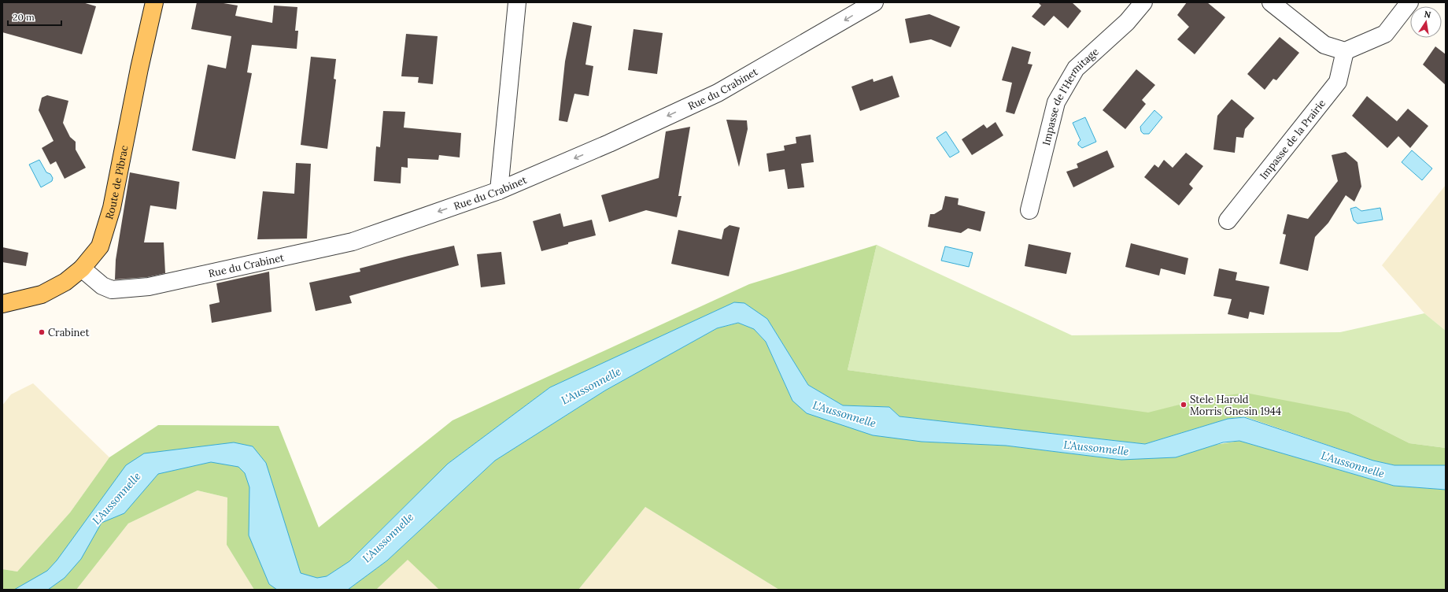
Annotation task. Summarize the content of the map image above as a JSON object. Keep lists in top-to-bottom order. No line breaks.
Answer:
{"streets":{"main road":["Route de Pibrac"],"street":["Rue du Crabinet","Impasse de l'Hermitage","Impasse de la Prairie"]},"crossings":[["Rue du Crabinet","Route de Pibrac"]],"one_way":["Rue du Crabinet"],"water":["L'Aussonnelle"],"places":["Crabinet","Stele Harold Morris Gnesin 1944"],"scale_bar":"20 m","north":"top"}
